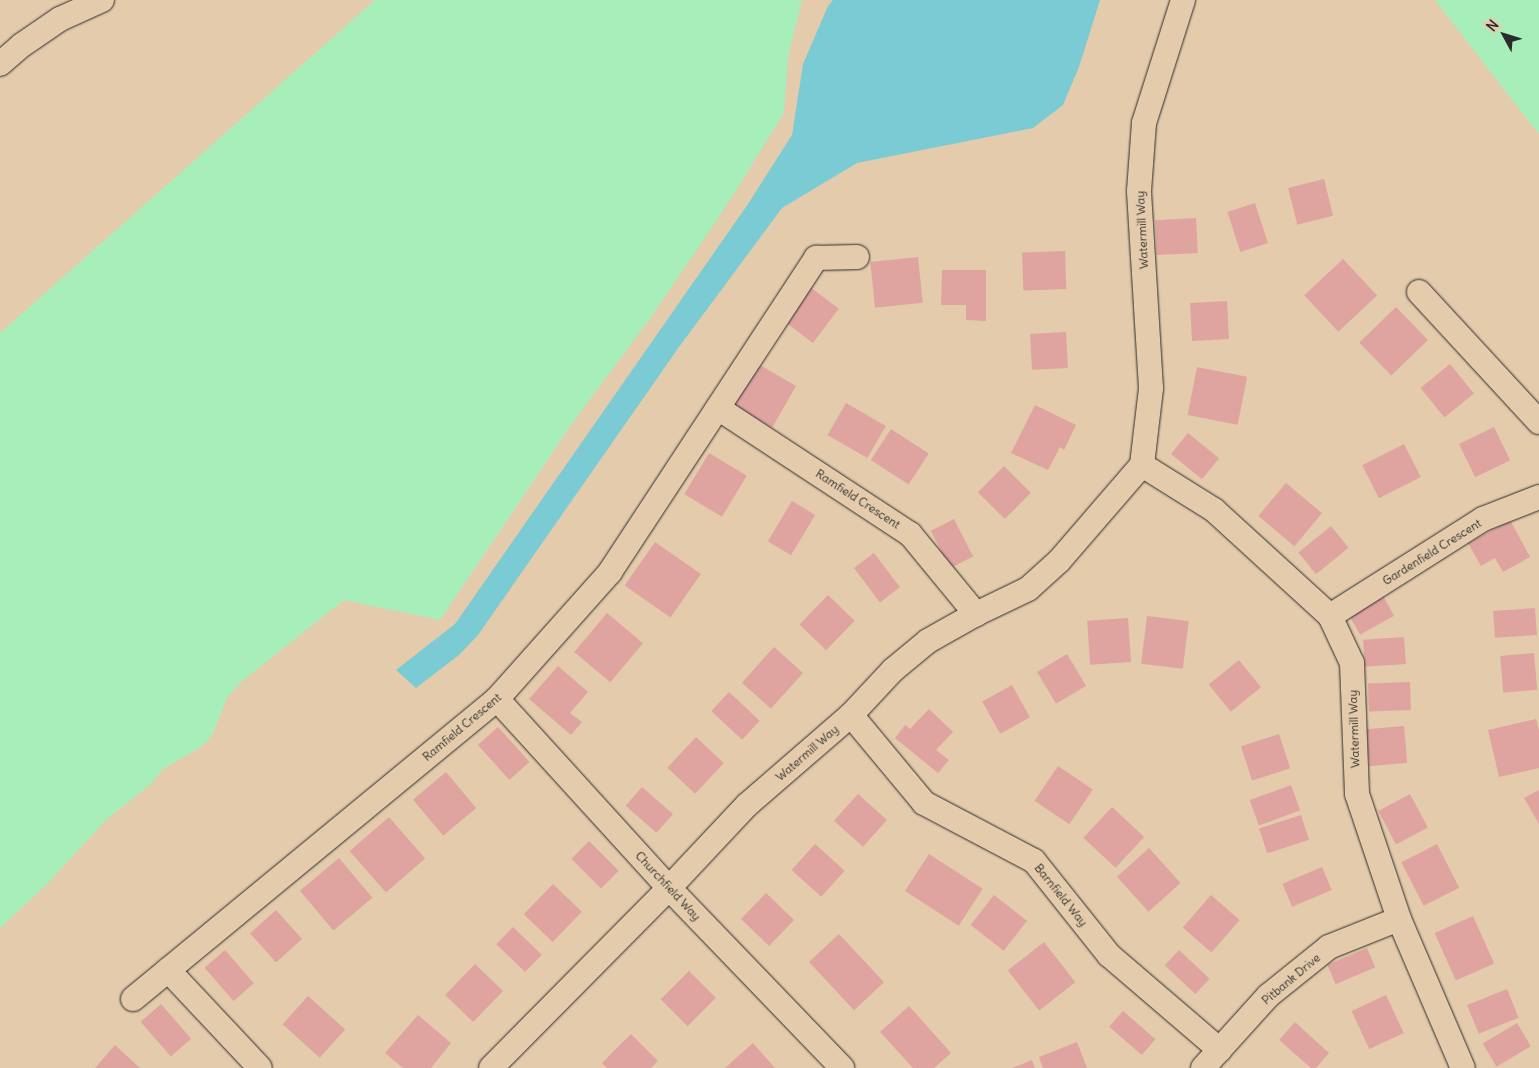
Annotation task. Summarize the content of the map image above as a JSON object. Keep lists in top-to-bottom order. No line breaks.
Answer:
{"streets":{"street":["Watermill Way","Ramfield Crescent","Gardenfield Crescent","Churchfield Way","Barnfield Way","Pitbank Drive"]},"crossings":[["Watermill Way","Ramfield Crescent"],["Watermill Way","Gardenfield Crescent"],["Watermill Way","Churchfield Way"],["Watermill Way","Barnfield Way"],["Watermill Way","Pitbank Drive"],["Ramfield Crescent","Churchfield Way"],["Barnfield Way","Pitbank Drive"]],"north":"top left"}
